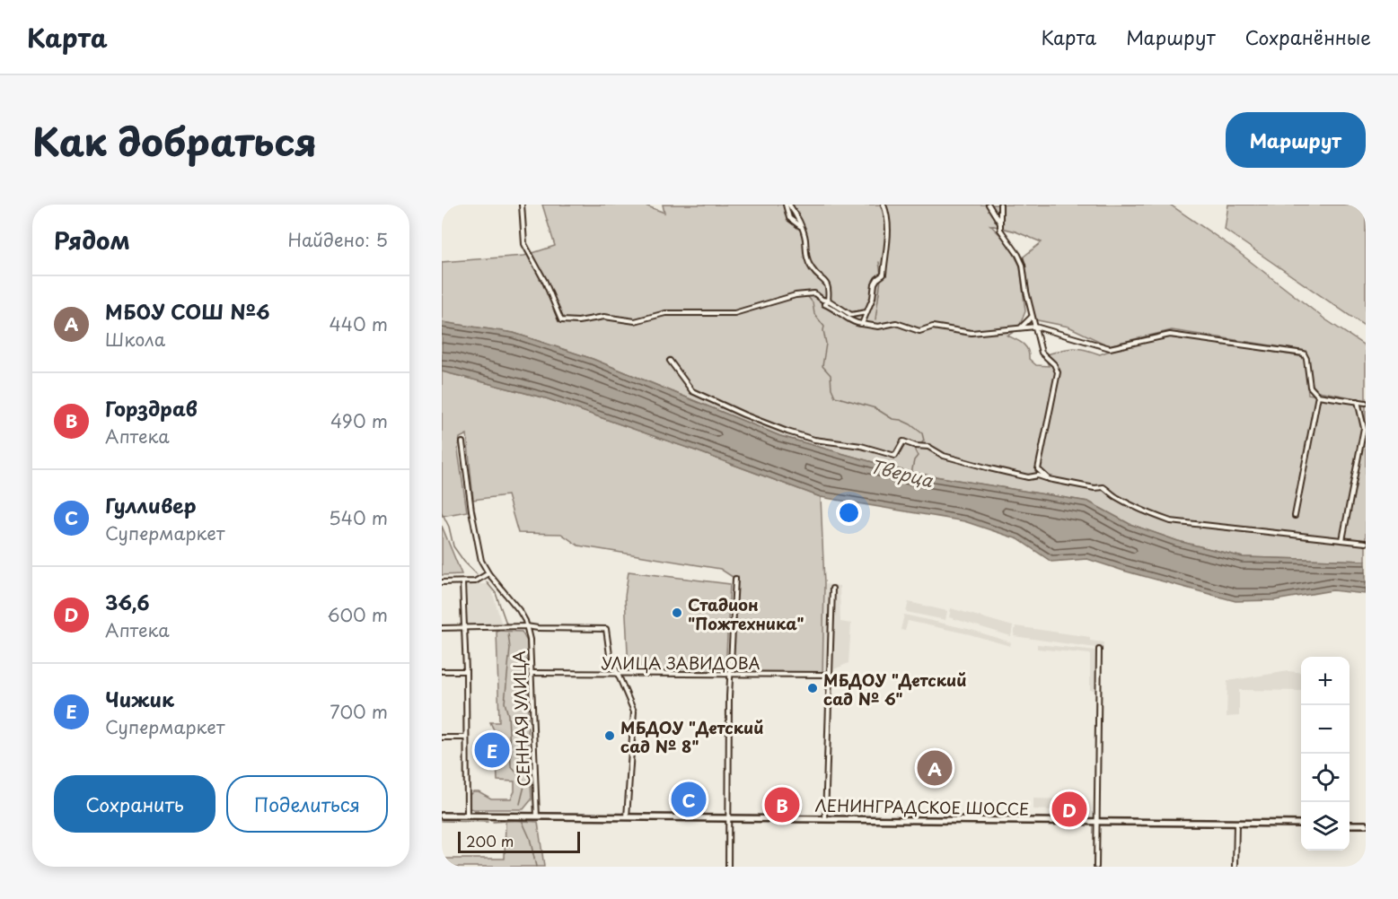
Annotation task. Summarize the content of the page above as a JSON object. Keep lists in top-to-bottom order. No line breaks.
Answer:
{"streets":{"main road":["ЛЕНИНГРАДСКОЕ ШОССЕ"],"street":["УЛИЦА ЗАВИДОВА","СЕННАЯ УЛИЦА"]},"crossings":[["УЛИЦА ЗАВИДОВА","СЕННАЯ УЛИЦА"],["СЕННАЯ УЛИЦА","ЛЕНИНГРАДСКОЕ ШОССЕ"]],"water":["Тверца"],"places":["Стадион \"Пожтехника\"","МБДОУ \"Детский сад № 6\"","МБДОУ \"Детский сад № 8\""],"scale_bar":"200 m","page":{"header":"Карта","nav":["Карта","Маршрут","Сохранённые"],"title":"Как добраться","buttons":["Маршрут",["Сохранить","Поделиться"]],"heading":["Рядом","Найдено: 5"],"list":[{"mark":"A","name":"МБОУ СОШ №6","note":"Школа","value":"440 m"},{"mark":"B","name":"Горздрав","note":"Аптека","value":"490 m"},{"mark":"C","name":"Гулливер","note":"Супермаркет","value":"540 m"},{"mark":"D","name":"36,6","note":"Аптека","value":"600 m"},{"mark":"E","name":"Чижик","note":"Супермаркет","value":"700 m"}],"map_buttons":["+","−"],"pins":["E","A","C","B","D"],"scale":"200 m"}}
